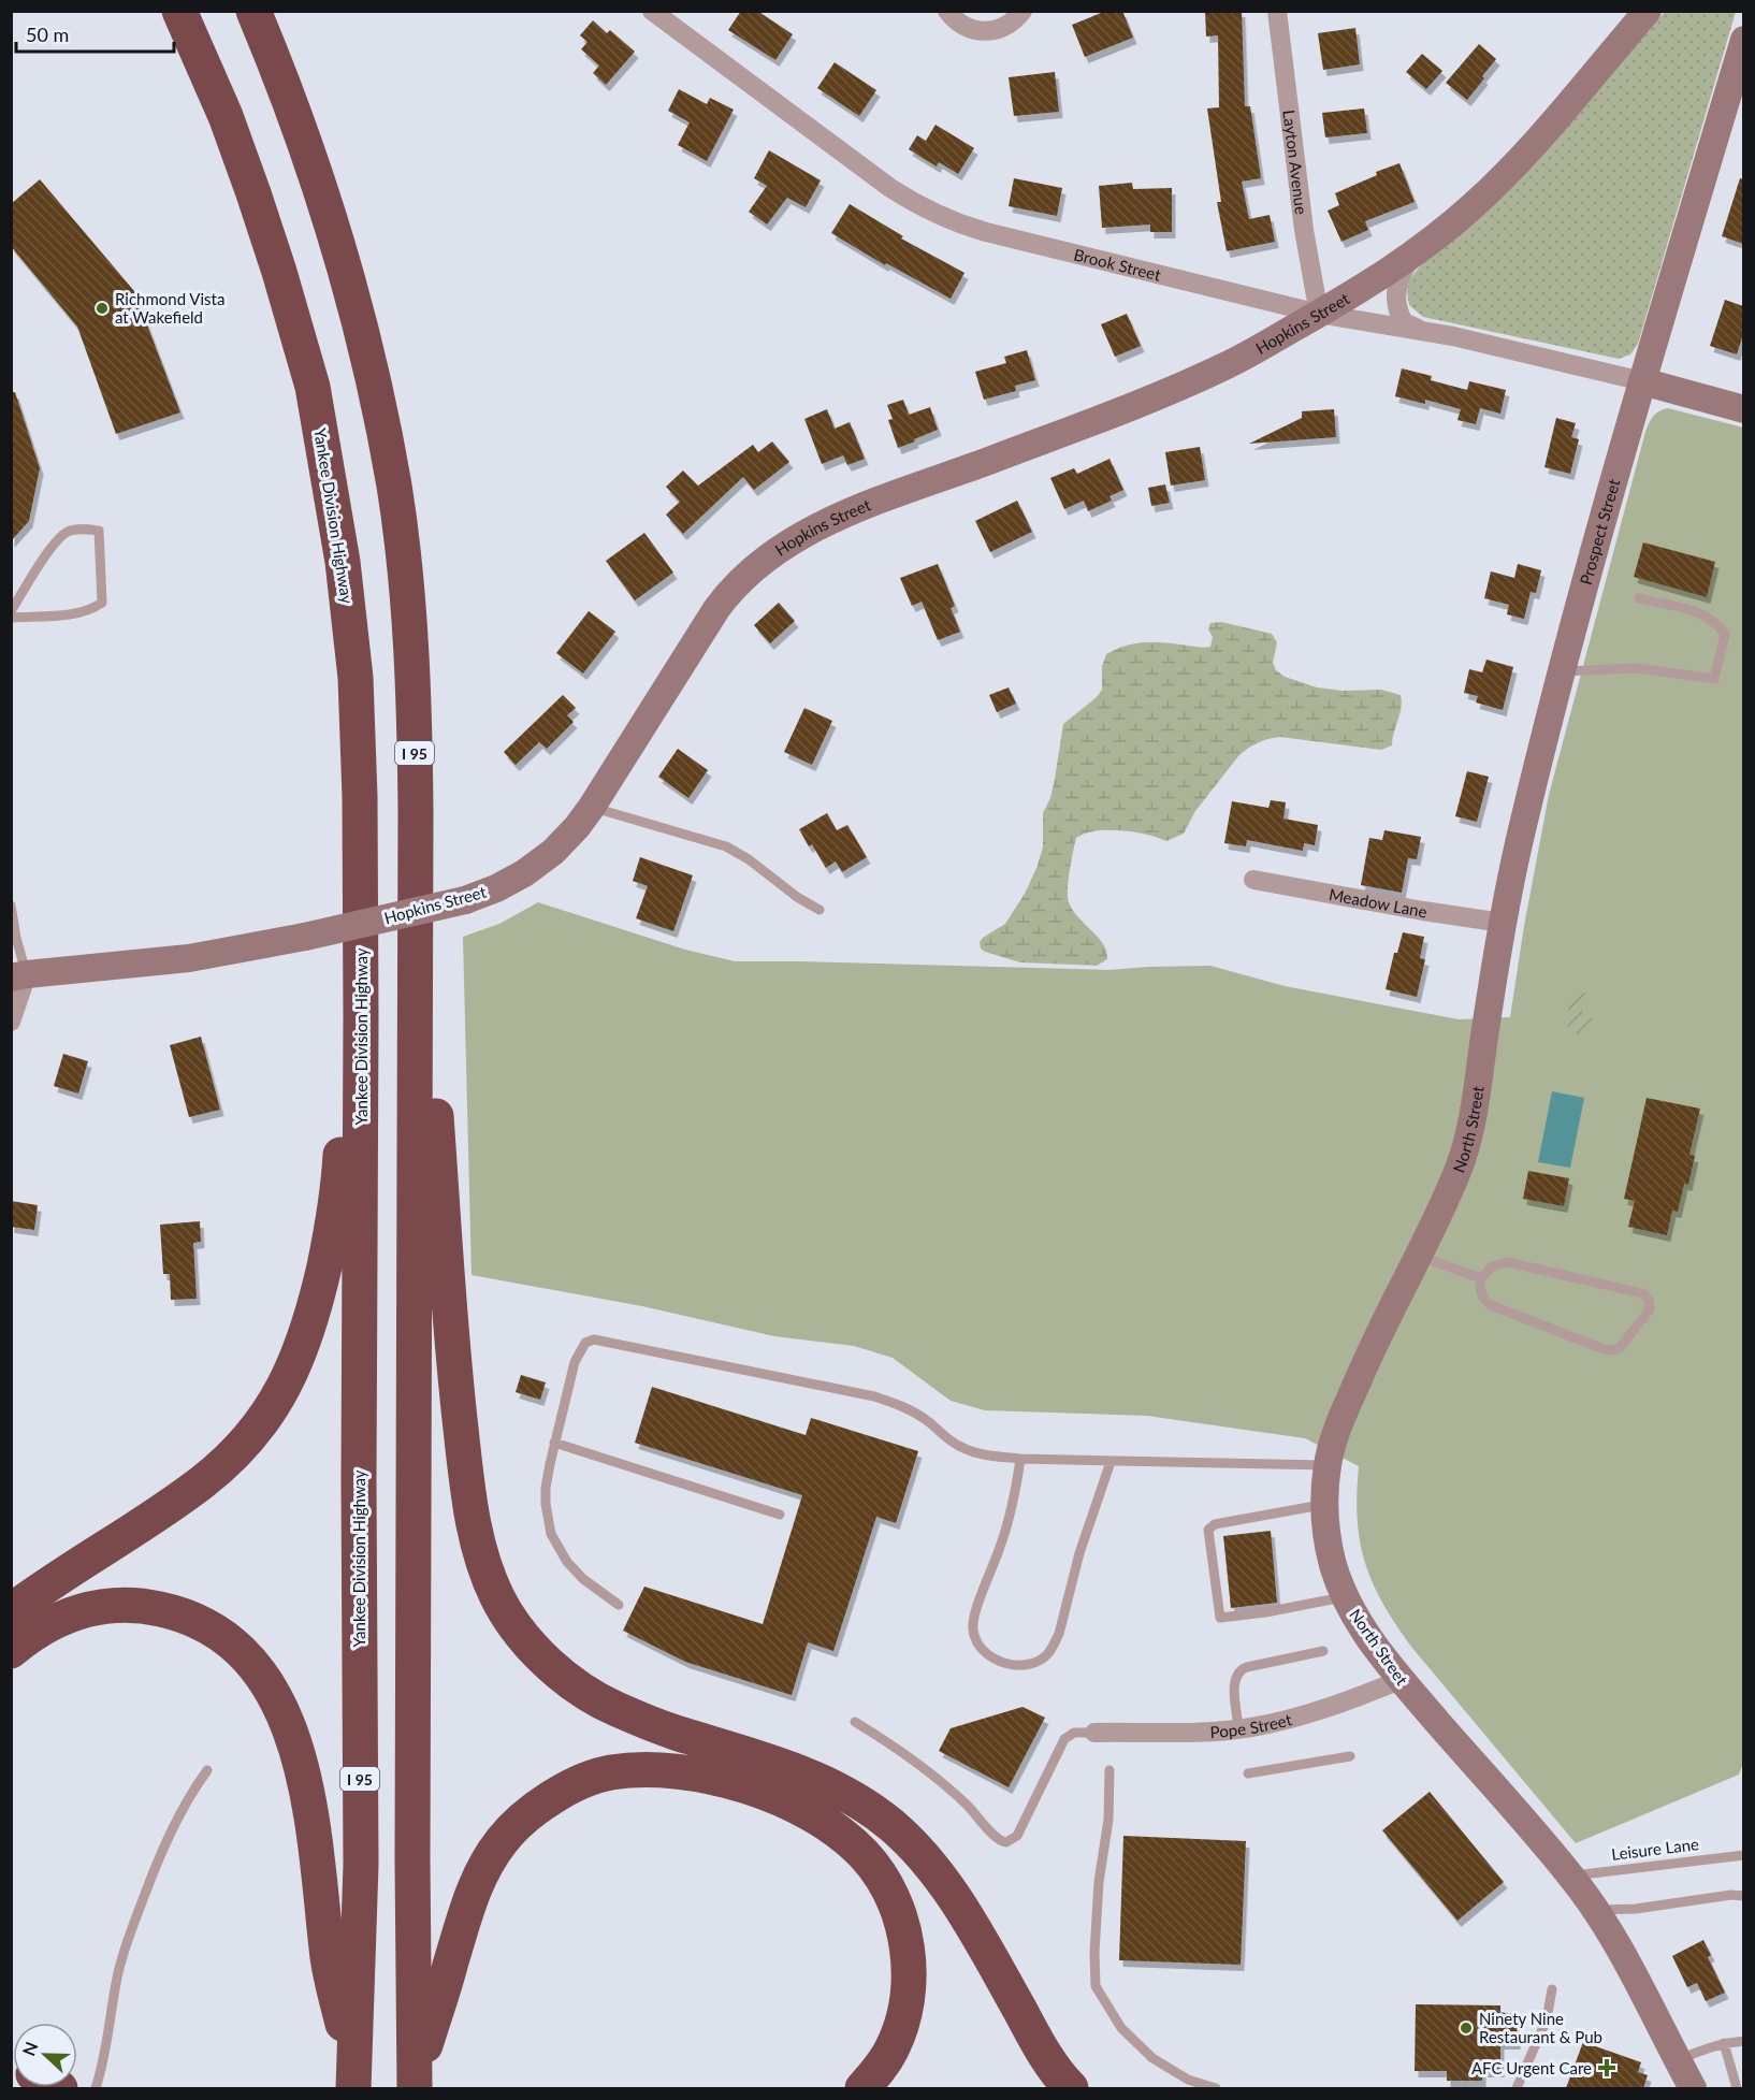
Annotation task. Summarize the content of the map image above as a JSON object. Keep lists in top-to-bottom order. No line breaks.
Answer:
{"streets":{"highway":["Yankee Division Highway","I 95"],"main road":["Hopkins Street","Prospect Street","North Street"],"street":["Layton Avenue","Brook Street","Meadow Lane","Pope Street"],"lane":["Leisure Lane"]},"crossings":[["Layton Avenue","Brook Street"],["Layton Avenue","Hopkins Street"],["Brook Street","Hopkins Street"],["Brook Street","Prospect Street"],["Prospect Street","Meadow Lane"],["Prospect Street","North Street"],["North Street","Pope Street"],["North Street","Leisure Lane"]],"places":{"other":["Richmond Vista at Wakefield","Ninety Nine Restaurant & Pub"],"health":["AFC Urgent Care"]},"scale_bar":"50 m","north":"left"}
